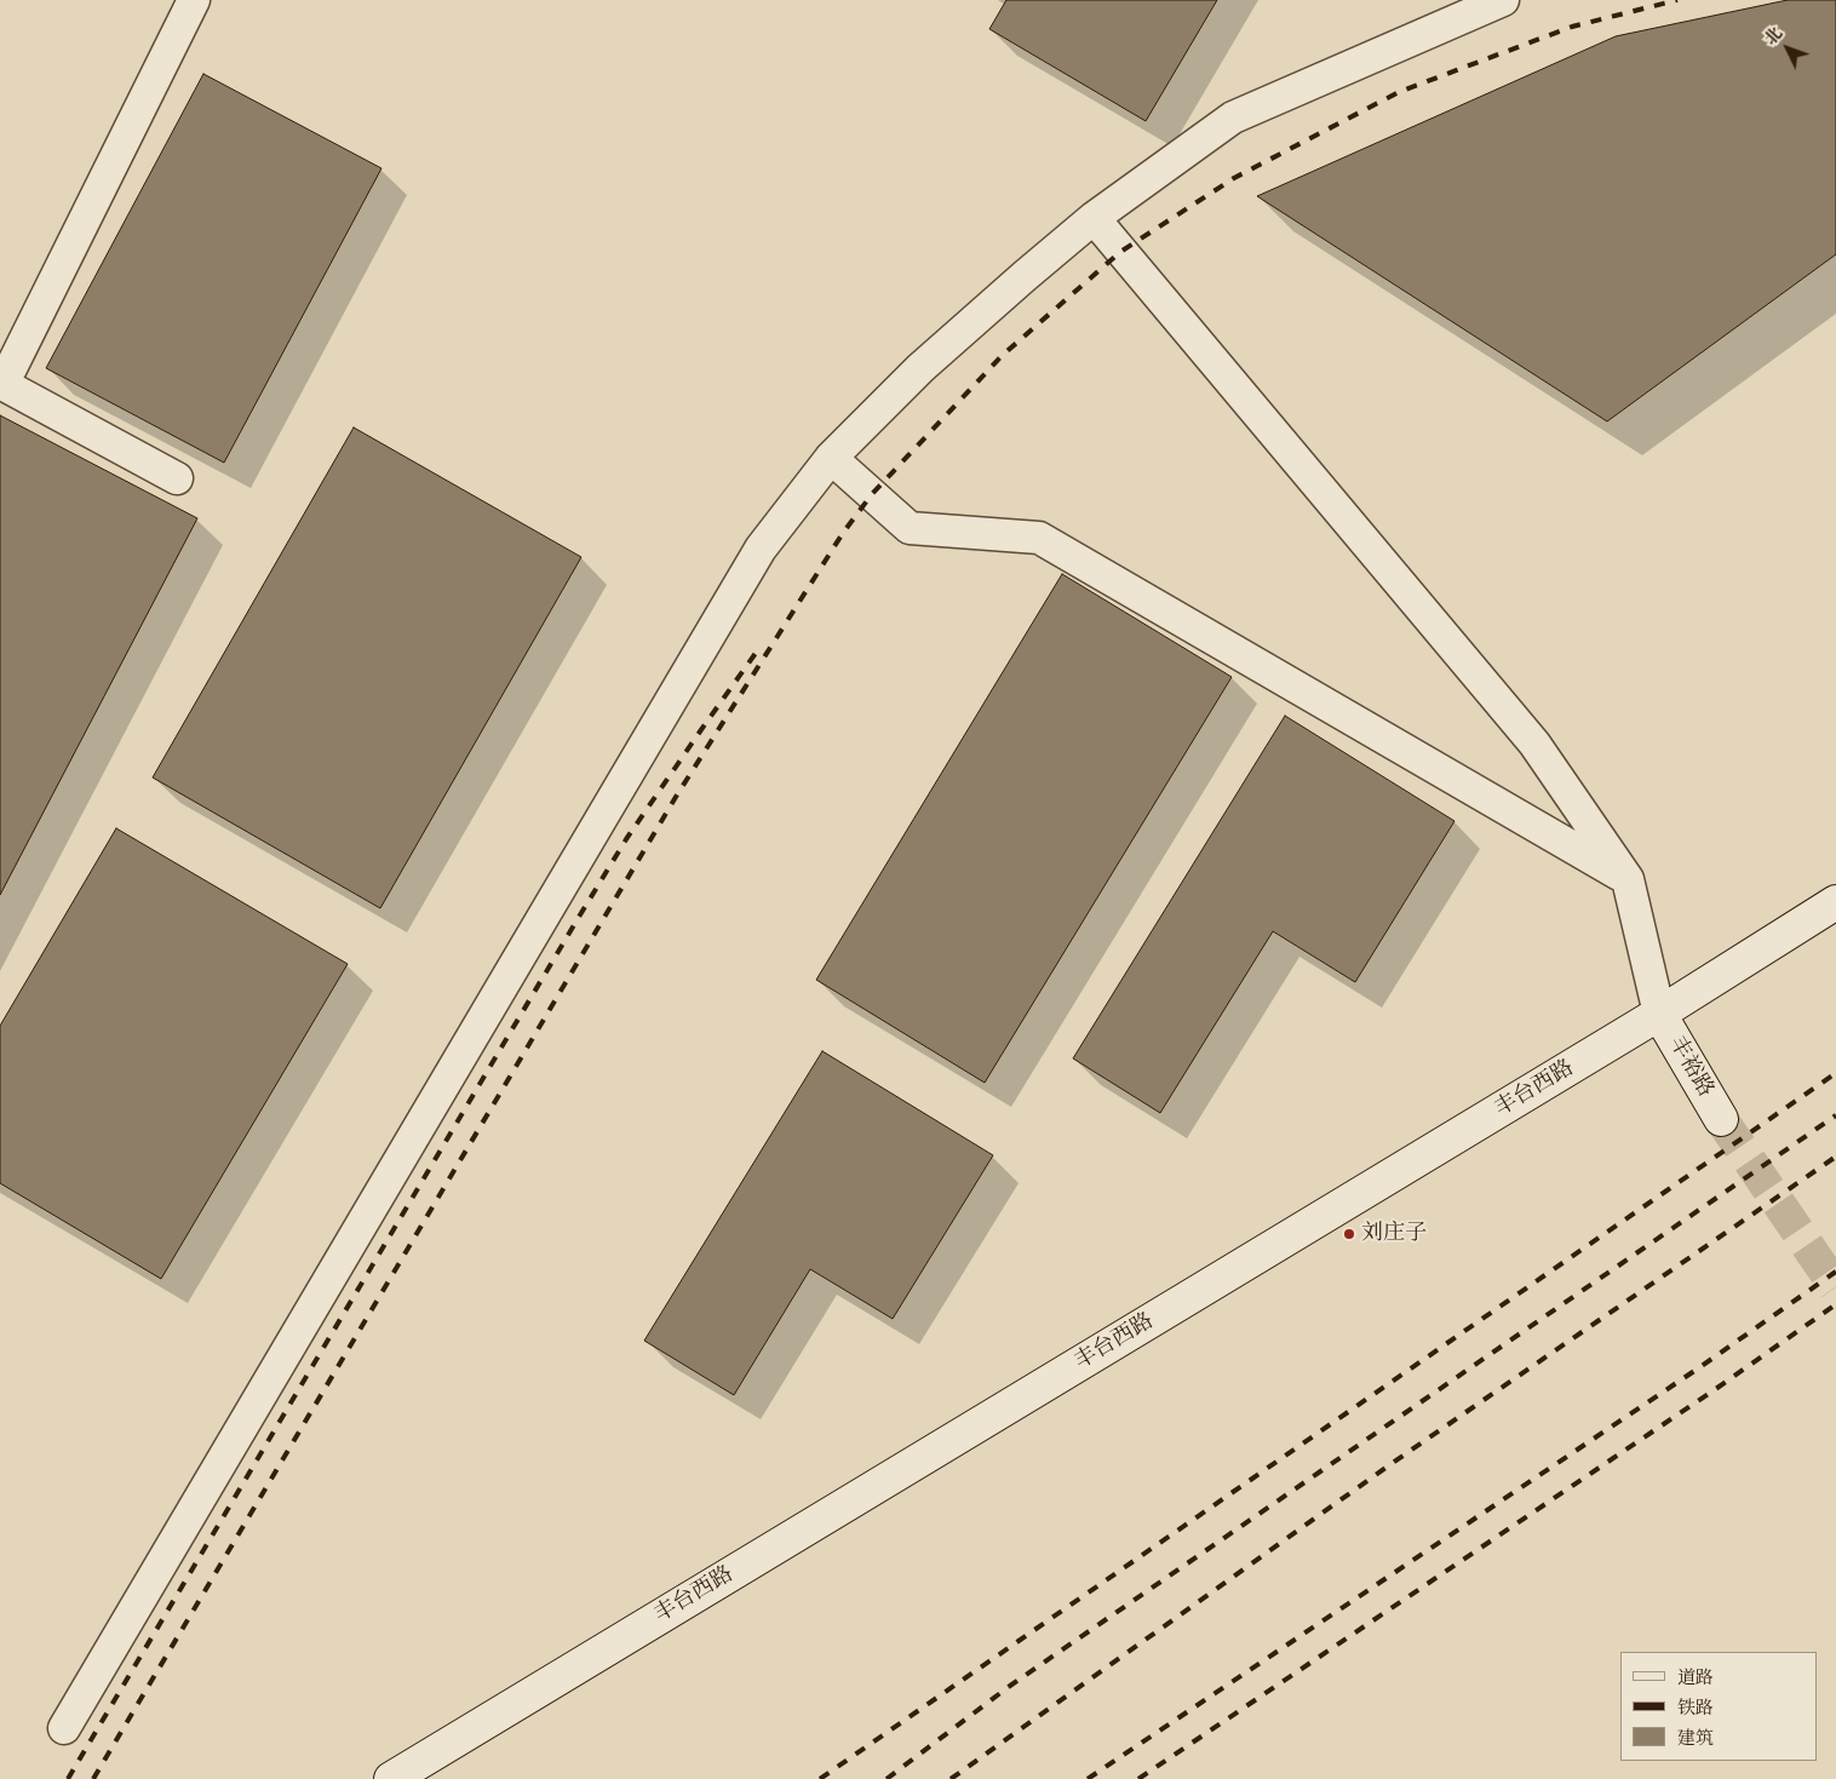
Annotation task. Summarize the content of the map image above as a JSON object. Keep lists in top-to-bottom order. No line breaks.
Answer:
{"streets":{"main road":["丰裕路","丰台西路"]},"crossings":[["丰裕路","丰台西路"]],"places":["刘庄子"],"legend":["道路","铁路","建筑"],"north":"top left"}
